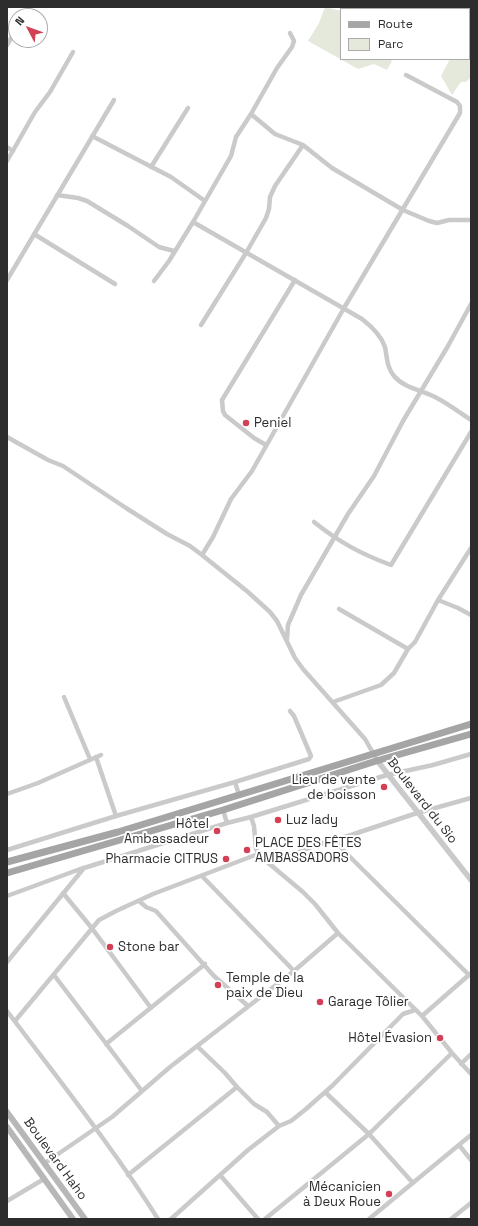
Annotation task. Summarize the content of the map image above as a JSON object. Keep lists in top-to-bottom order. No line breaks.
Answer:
{"streets":{"main road":["Boulevard Haho"],"street":["Boulevard du Sio"]},"places":["Peniel","Lieu de vente de boisson","Luz lady","Hôtel Ambassadeur","PLACE DES FÊTES AMBASSADORS","Pharmacie CITRUS","Stone bar","Temple de la paix de Dieu","Garage Tôlier","Hôtel Évasion","Mécanicien à Deux Roue"],"legend":["Route","Parc"],"north":"top left"}
